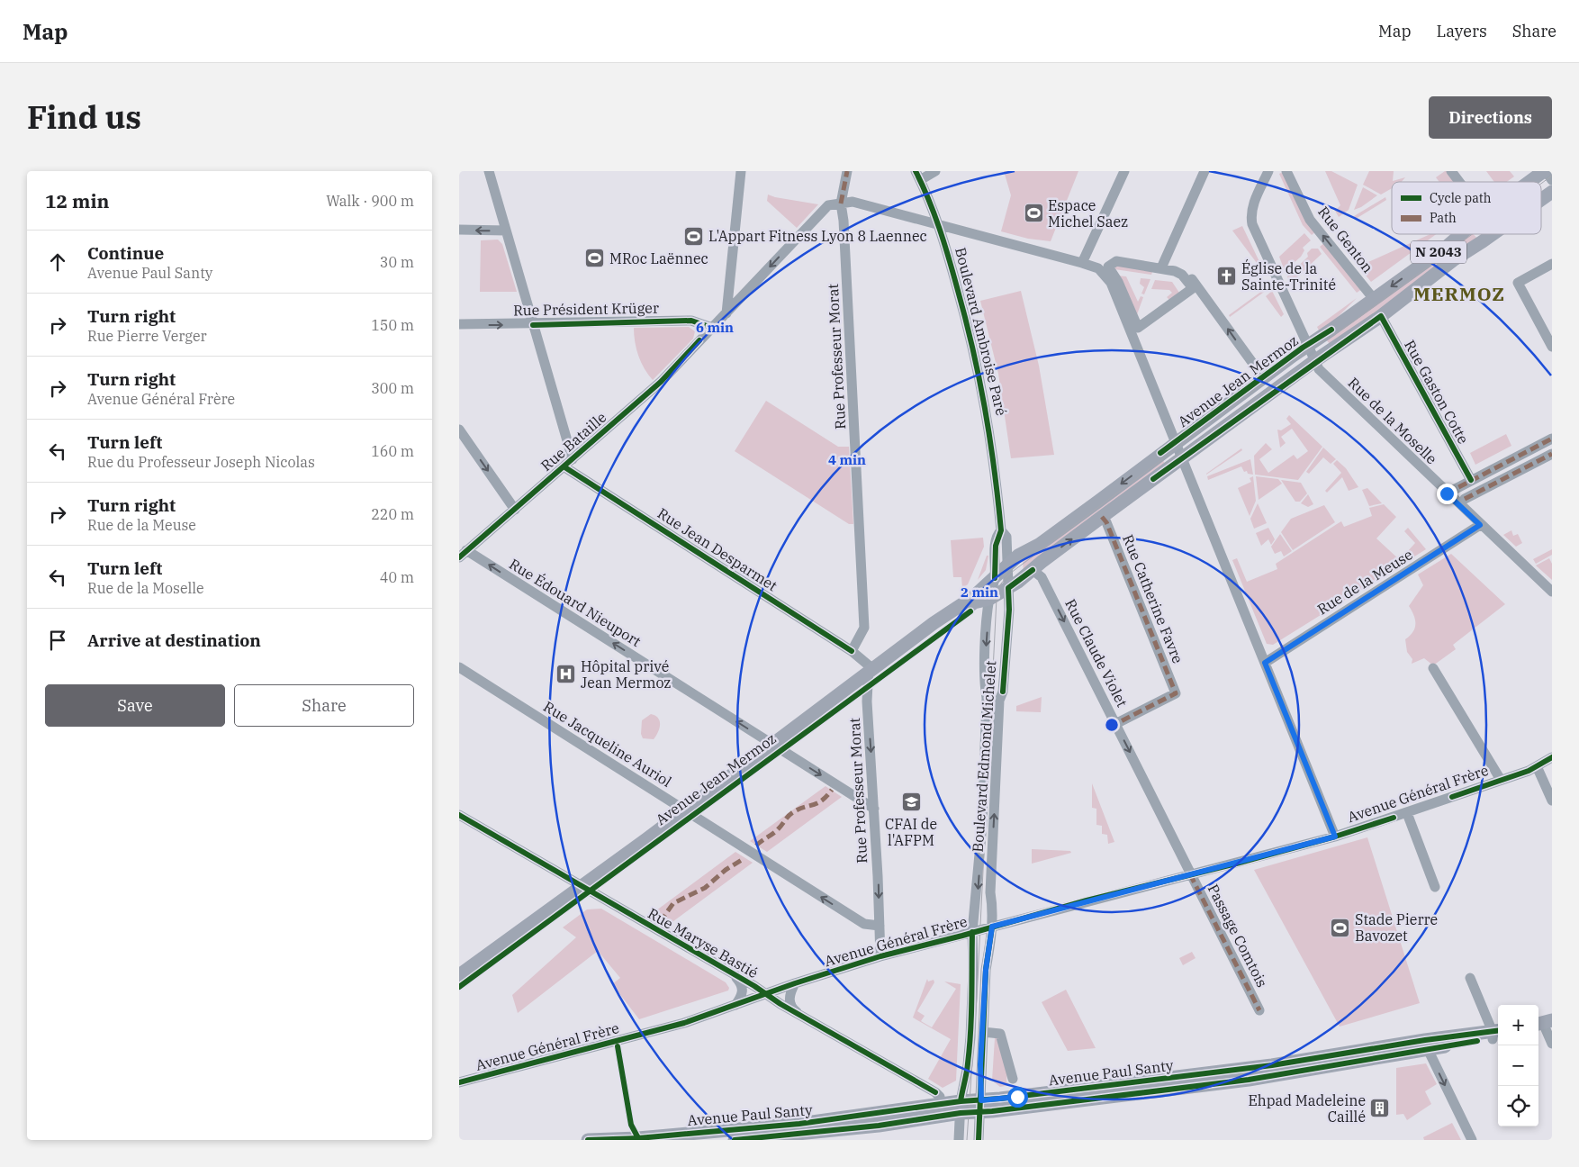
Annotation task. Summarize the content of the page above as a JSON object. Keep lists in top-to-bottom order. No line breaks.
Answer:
{"streets":{"main road":["N 2043","Avenue Jean Mermoz","Avenue Paul Santy"],"street":["Rue Genton","Rue Président Krüger","Boulevard Ambroise Paré","Rue Professeur Morat","Rue Gaston Cotte","Rue de la Moselle","Rue Bataille","Rue Jean Desparmet","Rue de la Meuse","Rue Catherine Favre","Rue Édouard Nieuport","Rue Claude Violet","Rue Jacqueline Auriol","Boulevard Edmond Michelet","Avenue Général Frère","Passage Comtois","Rue Maryse Bastié"]},"crossings":[["Rue Genton","Avenue Jean Mermoz"],["Rue Président Krüger","Rue Bataille"],["Boulevard Ambroise Paré","Avenue Jean Mermoz"],["Boulevard Ambroise Paré","Boulevard Edmond Michelet"],["Rue Professeur Morat","Avenue Jean Mermoz"],["Rue Professeur Morat","Rue Bataille"],["Rue Professeur Morat","Rue Jean Desparmet"],["Rue Professeur Morat","Rue Édouard Nieuport"],["Rue Professeur Morat","Rue Jacqueline Auriol"],["Rue Professeur Morat","Avenue Général Frère"],["Avenue Jean Mermoz","Rue Gaston Cotte"],["Avenue Jean Mermoz","Rue de la Moselle"],["Avenue Jean Mermoz","Rue Catherine Favre"],["Avenue Jean Mermoz","Rue Édouard Nieuport"],["Avenue Jean Mermoz","Rue Claude Violet"],["Avenue Jean Mermoz","Rue Jacqueline Auriol"],["Avenue Jean Mermoz","Boulevard Edmond Michelet"],["Avenue Jean Mermoz","Rue Maryse Bastié"],["Rue de la Moselle","Rue de la Meuse"],["Rue Bataille","Rue Jean Desparmet"],["Rue Bataille","Rue Édouard Nieuport"],["Rue Catherine Favre","Rue Claude Violet"],["Rue Claude Violet","Avenue Général Frère"],["Rue Claude Violet","Passage Comtois"],["Boulevard Edmond Michelet","Avenue Général Frère"],["Boulevard Edmond Michelet","Avenue Paul Santy"],["Avenue Général Frère","Passage Comtois"],["Avenue Général Frère","Rue Maryse Bastié"],["Rue Maryse Bastié","Avenue Paul Santy"]],"one_way":["Rue Genton","Rue Claude Violet","Rue Jacqueline Auriol"],"districts":["MERMOZ"],"places":{"sports":["Espace Michel Saez","L'Appart Fitness Lyon 8 Laennec","MRoc Laënnec","Stade Pierre Bavozet"],"church":["Église de la Sainte-Trinité"],"hospital":["Hôpital privé Jean Mermoz"],"school or university":["CFAI de l'AFPM"],"building":["Ehpad Madeleine Caillé"]},"legend":["Cycle path","Path"],"page":{"header":"Map","nav":["Map","Layers","Share"],"title":"Find us","buttons":["Directions",["Save","Share"]],"heading":["12 min","Walk · 900 m"],"list":[["Continue","Avenue Paul Santy","30 m"],["Turn right","Rue Pierre Verger","150 m"],["Turn right","Avenue Général Frère","300 m"],["Turn left","Rue du Professeur Joseph Nicolas","160 m"],["Turn right","Rue de la Meuse","220 m"],["Turn left","Rue de la Moselle","40 m"],"Arrive at destination"],"map_buttons":["+","−"]},"rings":["6 min","4 min","2 min"]}
